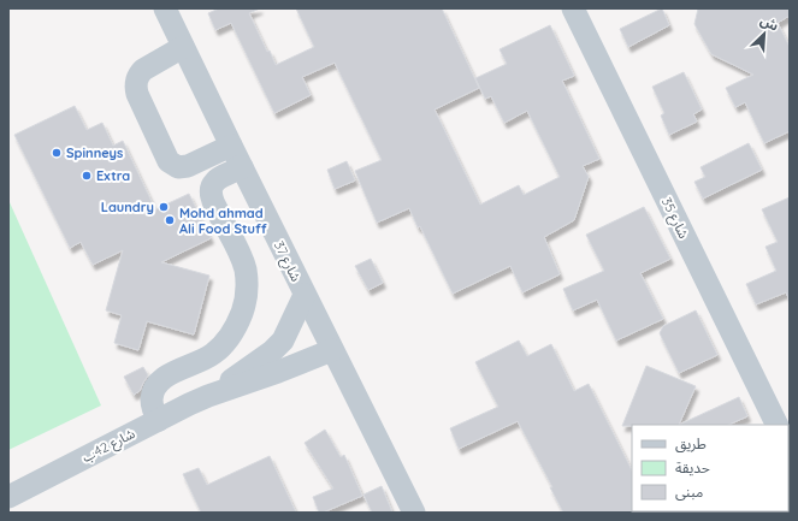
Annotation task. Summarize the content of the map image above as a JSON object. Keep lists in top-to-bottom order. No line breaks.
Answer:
{"streets":{"street":["شارع 35","شارع 37","شارع 42ب"]},"crossings":[["شارع 37","شارع 42ب"]],"places":["Spinneys","Extra","Laundry","Mohd ahmad Ali Food Stuff"],"legend":["طريق","حديقة","مبنى"],"north":"top right"}
